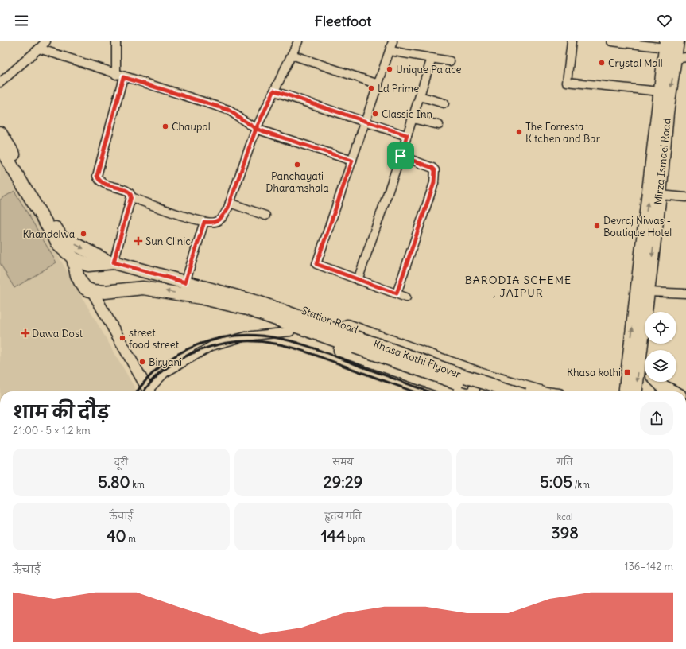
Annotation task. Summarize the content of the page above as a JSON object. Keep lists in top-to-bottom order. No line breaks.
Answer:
{"streets":{"main road":["Mirza Ismael Road","Station Road","Khasa Kothi Flyover"]},"crossings":[["Station Road","Khasa Kothi Flyover"]],"districts":["BARODIA SCHEME , JAIPUR"],"places":{"other":["Crystal Mall","Unique Palace","Ld Prime","Classic Inn","Chaupal","The Forresta Kitchen and Bar","Panchayati Dharamshala","Devraj Niwas - Boutique Hotel","Khandelwal","street food street","Biryani"],"health":["Sun Clinic","Dawa Dost"],"transit":["Khasa kothi"]},"page":{"header":"Fleetfoot","heading":["शाम की दौड़","21:00 · 5 × 1.2 km"],"stats":[["दूरी","5.80 km"],["समय","29:29"],["गति","5:05 /km"],["ऊँचाई","40 m"],["हृदय गति","144 bpm"],["kcal","398"]],"chart":["ऊँचाई","136–142 m"]}}
